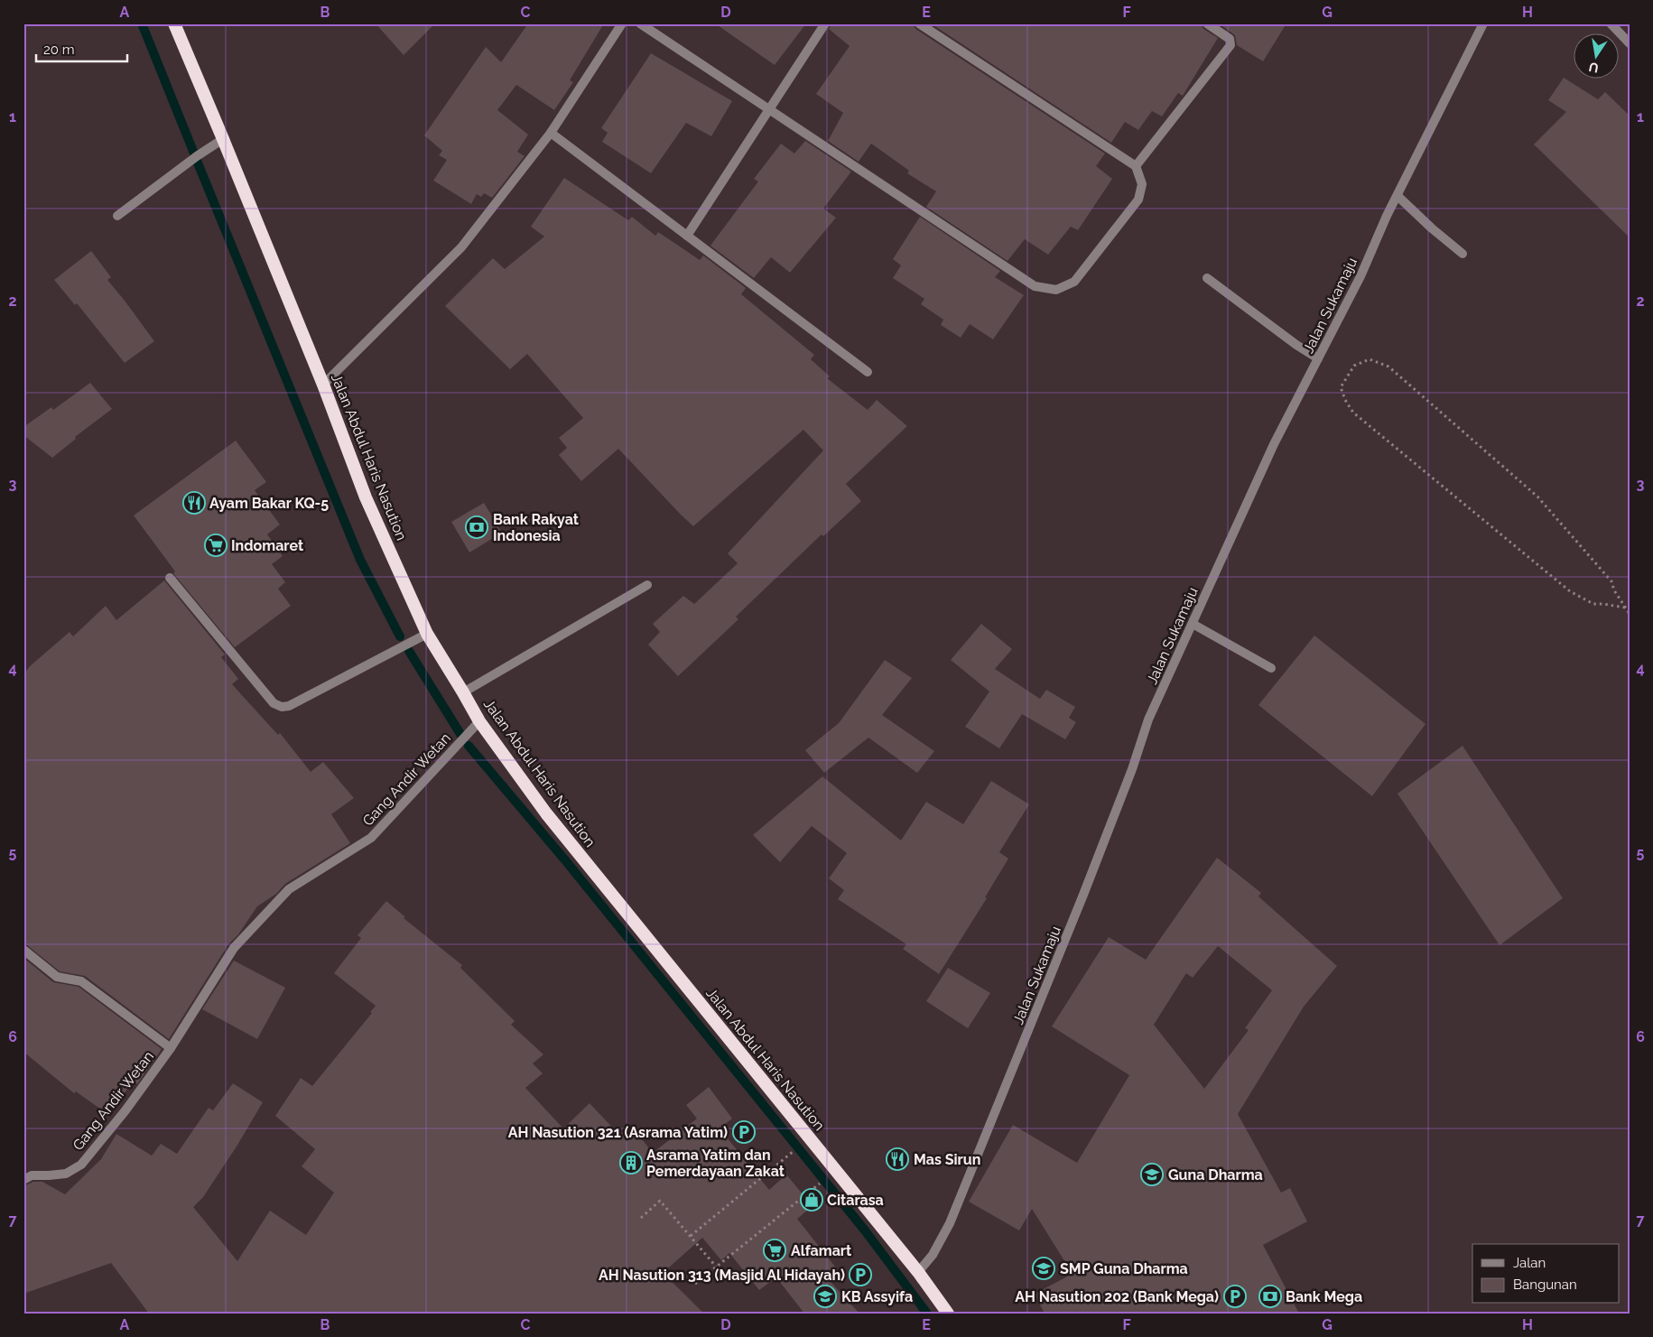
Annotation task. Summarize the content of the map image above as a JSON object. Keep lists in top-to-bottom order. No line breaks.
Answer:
{"streets":{"highway":["Jalan Abdul Haris Nasution"],"street":["Jalan Sukamaju","Gang Andir Wetan"]},"crossings":[["Jalan Sukamaju","Jalan Abdul Haris Nasution"],["Jalan Abdul Haris Nasution","Gang Andir Wetan"]],"places":{"restaurant":["Ayam Bakar KQ-5","Mas Sirun"],"bank":["Bank Rakyat Indonesia","Bank Mega"],"supermarket":["Indomaret","Alfamart"],"parking":["AH Nasution 321 (Asrama Yatim)","AH Nasution 313 (Masjid Al Hidayah)","AH Nasution 202 (Bank Mega)"],"building":["Asrama Yatim dan Pemerdayaan Zakat"],"school or university":["Guna Dharma","SMP Guna Dharma","KB Assyifa"],"shop":["Citarasa"]},"legend":["Jalan","Bangunan"],"scale_bar":"20 m","north":"bottom","grid":{"columns":["A","B","C","D","E","F","G","H"],"rows":["1","2","3","4","5","6","7"]}}
